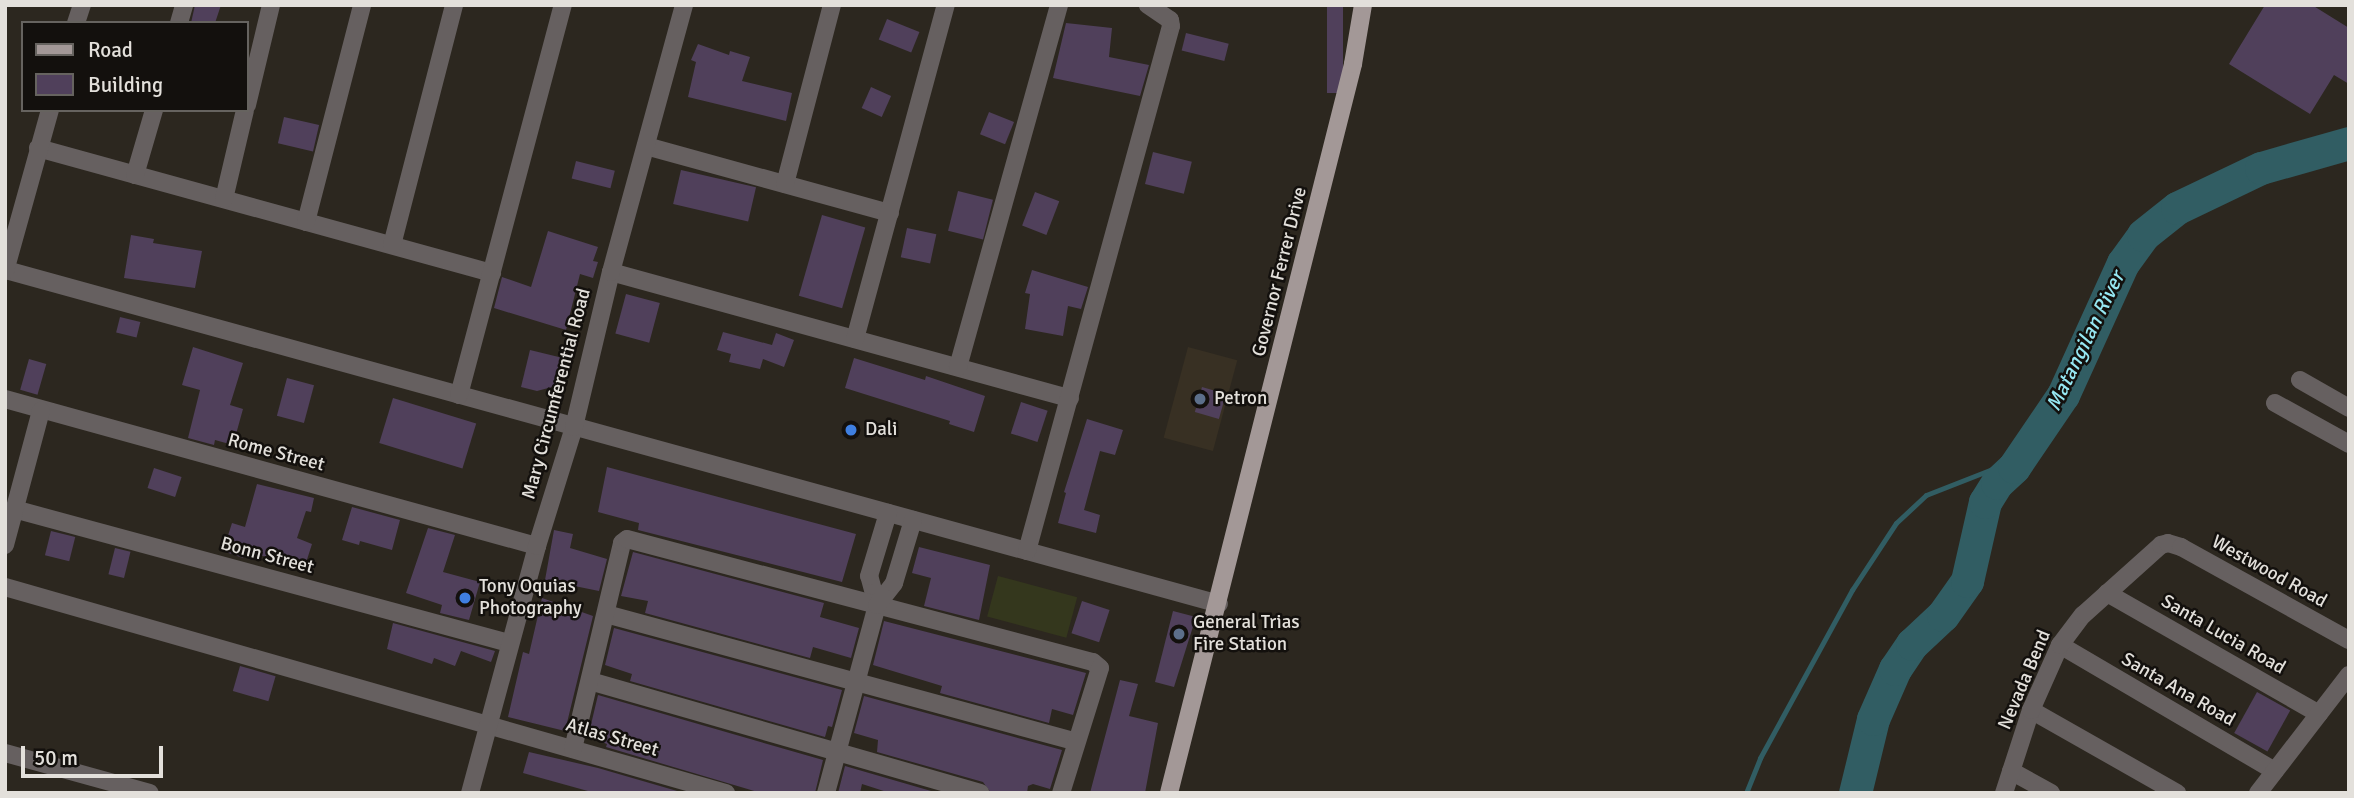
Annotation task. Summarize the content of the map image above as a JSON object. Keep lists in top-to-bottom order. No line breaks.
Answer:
{"streets":{"main road":["Governor Ferrer Drive"],"street":["Mary Circumferential Road","Rome Street","Bonn Street","Westwood Road","Santa Lucia Road","Nevada Bend","Santa Ana Road","Atlas Street"]},"crossings":[["Mary Circumferential Road","Rome Street"],["Mary Circumferential Road","Bonn Street"],["Mary Circumferential Road","Atlas Street"],["Westwood Road","Nevada Bend"],["Santa Lucia Road","Nevada Bend"],["Nevada Bend","Santa Ana Road"]],"water":["Matangilan River"],"places":["Petron","Dali","Tony Oquias Photography","General Trias Fire Station"],"legend":["Road","Building"],"scale_bar":"50 m"}
